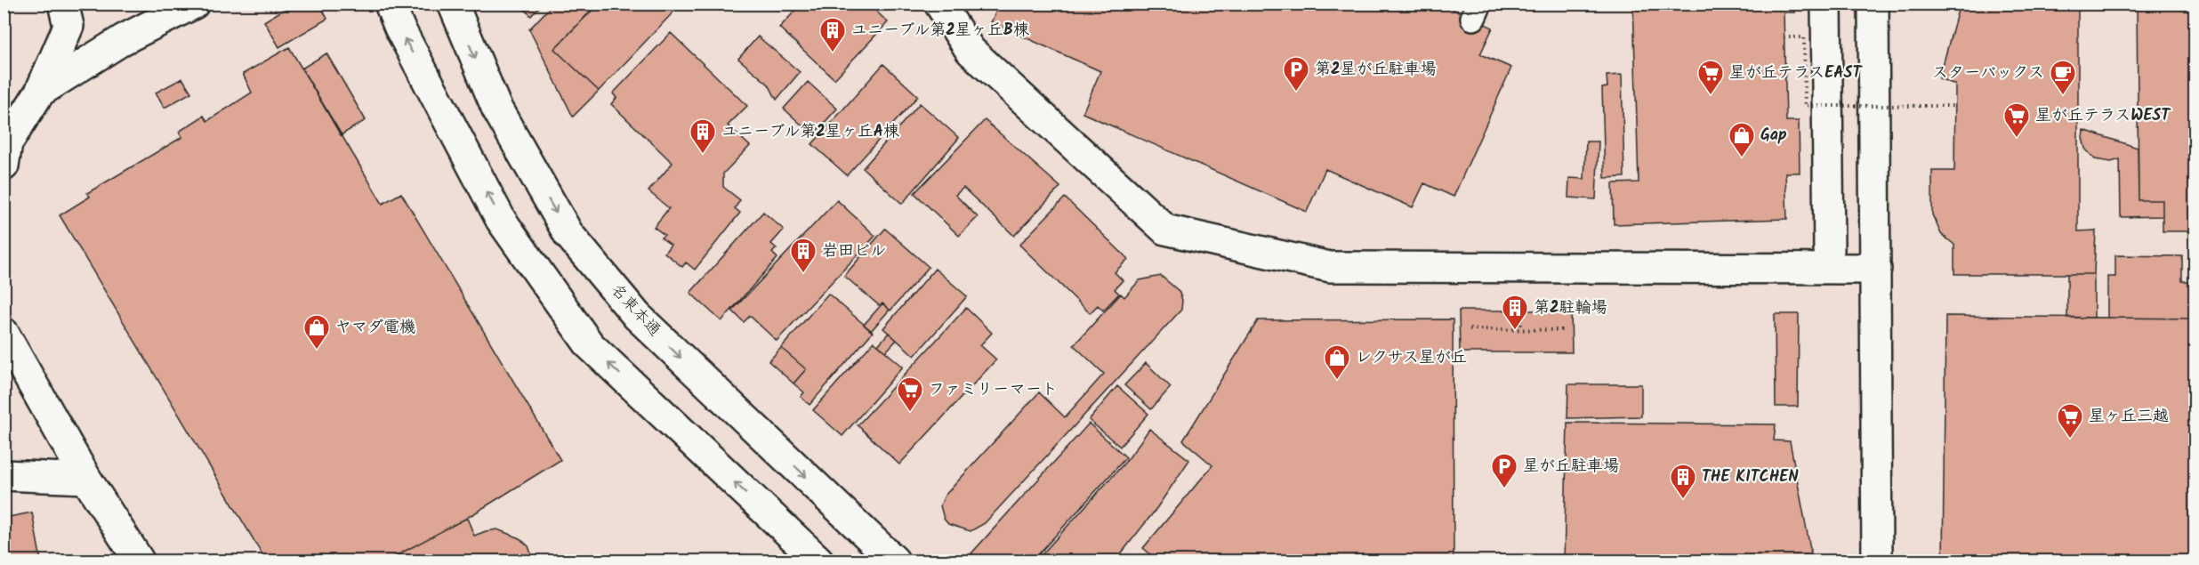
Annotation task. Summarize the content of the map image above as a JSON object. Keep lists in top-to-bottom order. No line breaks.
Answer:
{"streets":{"street":["名東本通"]},"places":{"building":["ユニーブル第2星ヶ丘B棟","ユニーブル第2星ヶ丘A棟","岩田ビル","第2駐輪場","THE KITCHEN"],"parking":["第2星が丘駐車場","星が丘駐車場"],"supermarket":["星が丘テラスEAST","星が丘テラスWEST","ファミリーマート","星ヶ丘三越"],"cafe":["スターバックス"],"shop":["Gap","ヤマダ電機","レクサス星が丘"]}}
